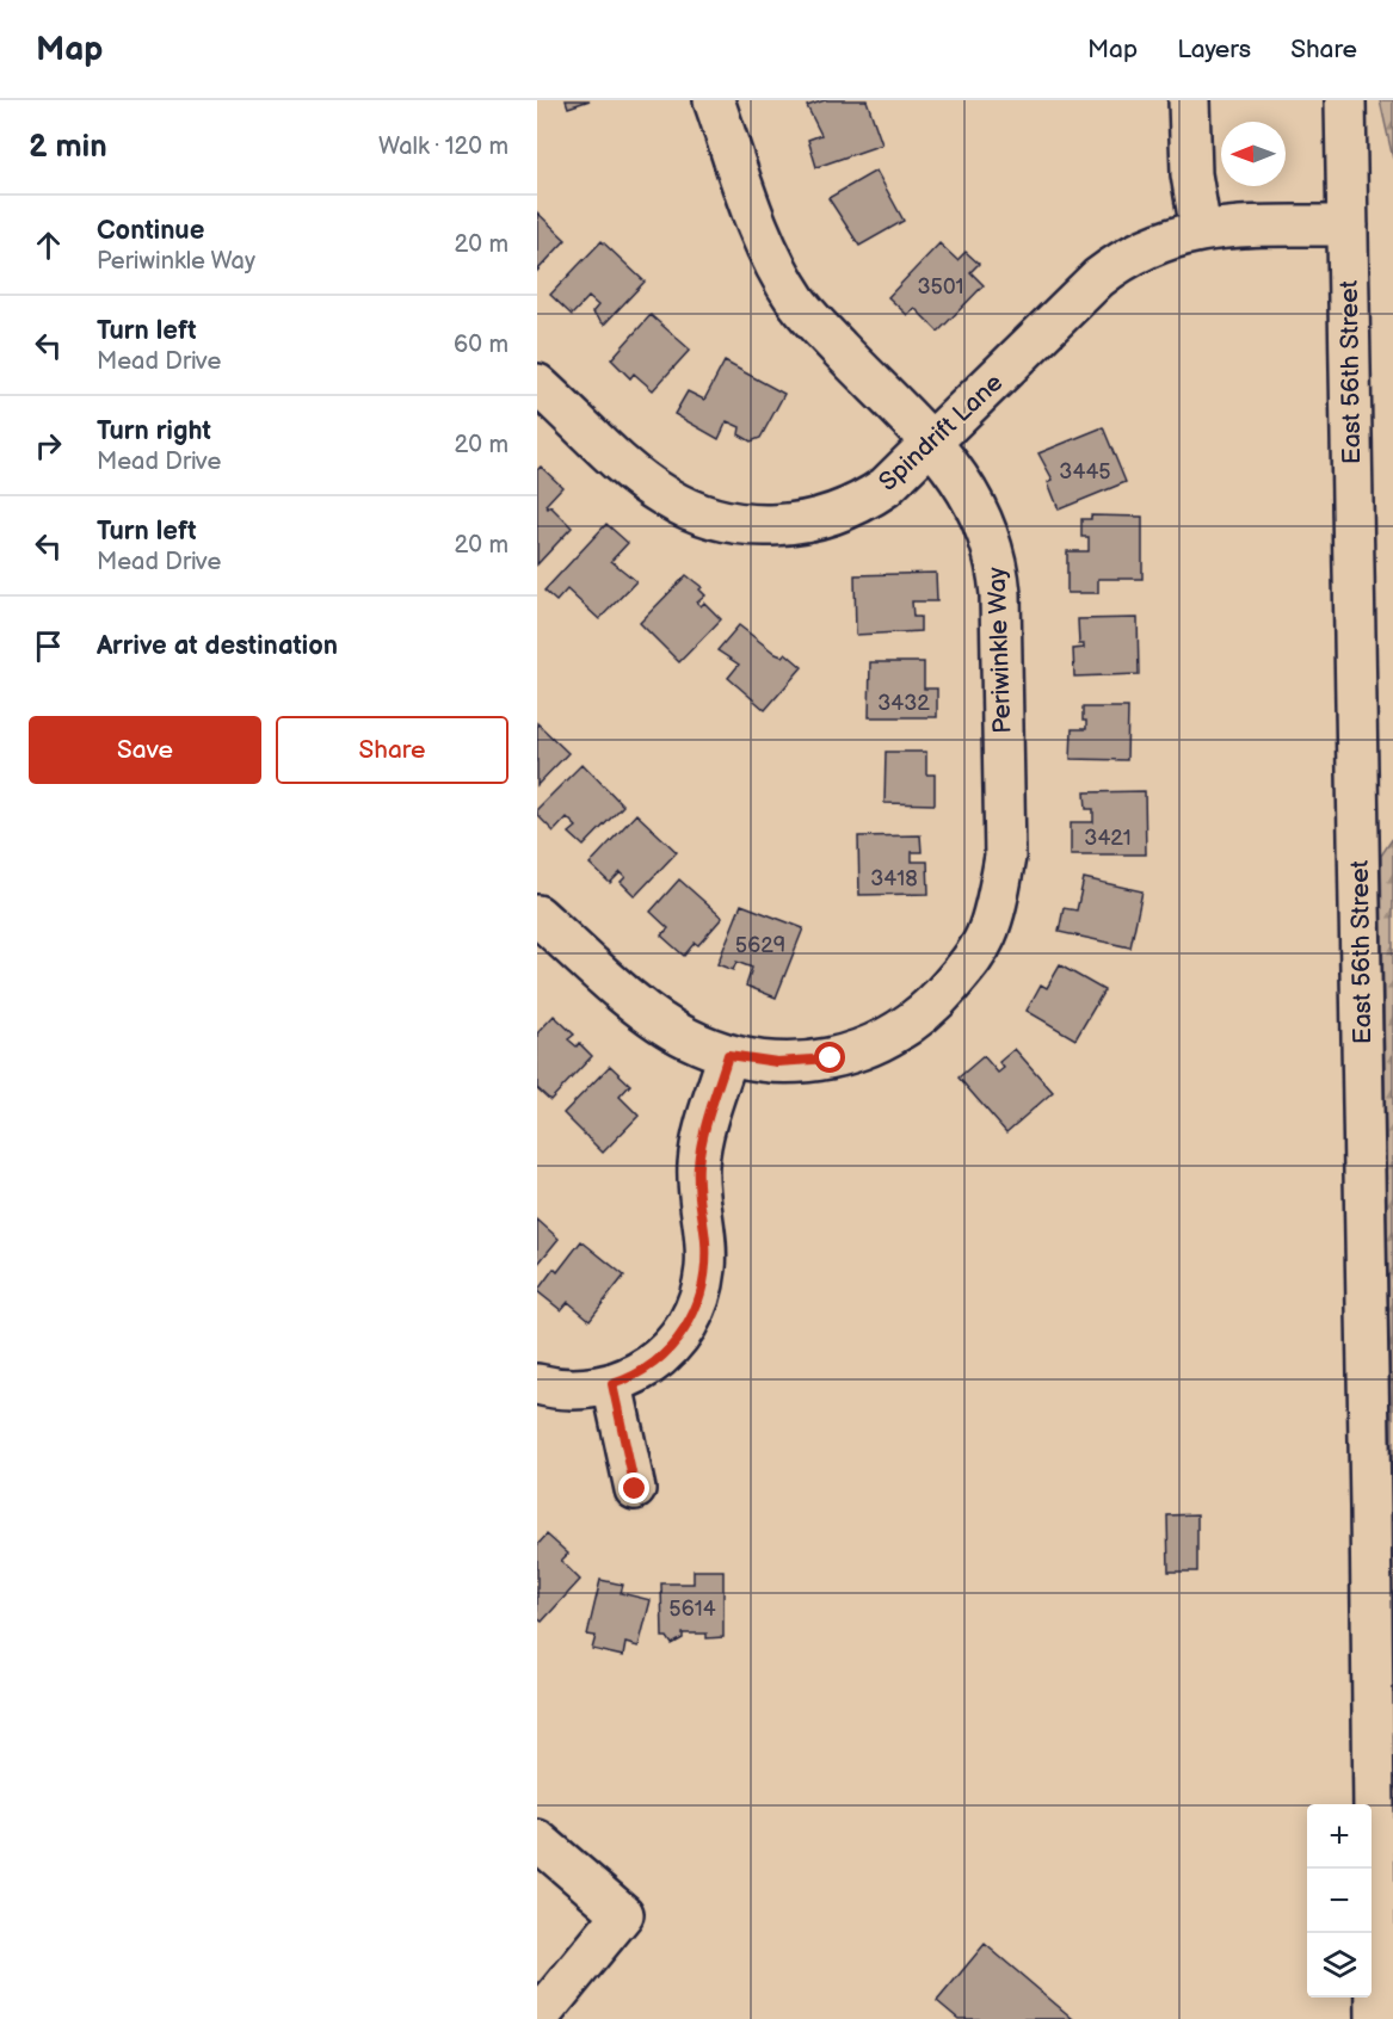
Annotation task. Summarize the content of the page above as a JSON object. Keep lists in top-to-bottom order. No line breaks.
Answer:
{"streets":{"street":["East 56th Street","Spindrift Lane","Periwinkle Way"]},"crossings":[["East 56th Street","Spindrift Lane"],["Spindrift Lane","Periwinkle Way"]],"house_numbers":["3501","3445","3432","3421","3418","5629","5614"],"north":"left","page":{"header":"Map","nav":["Map","Layers","Share"],"heading":["2 min","Walk · 120 m"],"list":[["Continue","Periwinkle Way","20 m"],["Turn left","Mead Drive","60 m"],["Turn right","Mead Drive","20 m"],["Turn left","Mead Drive","20 m"],"Arrive at destination"],"buttons":["Save","Share"],"map_buttons":["+","−"]}}
